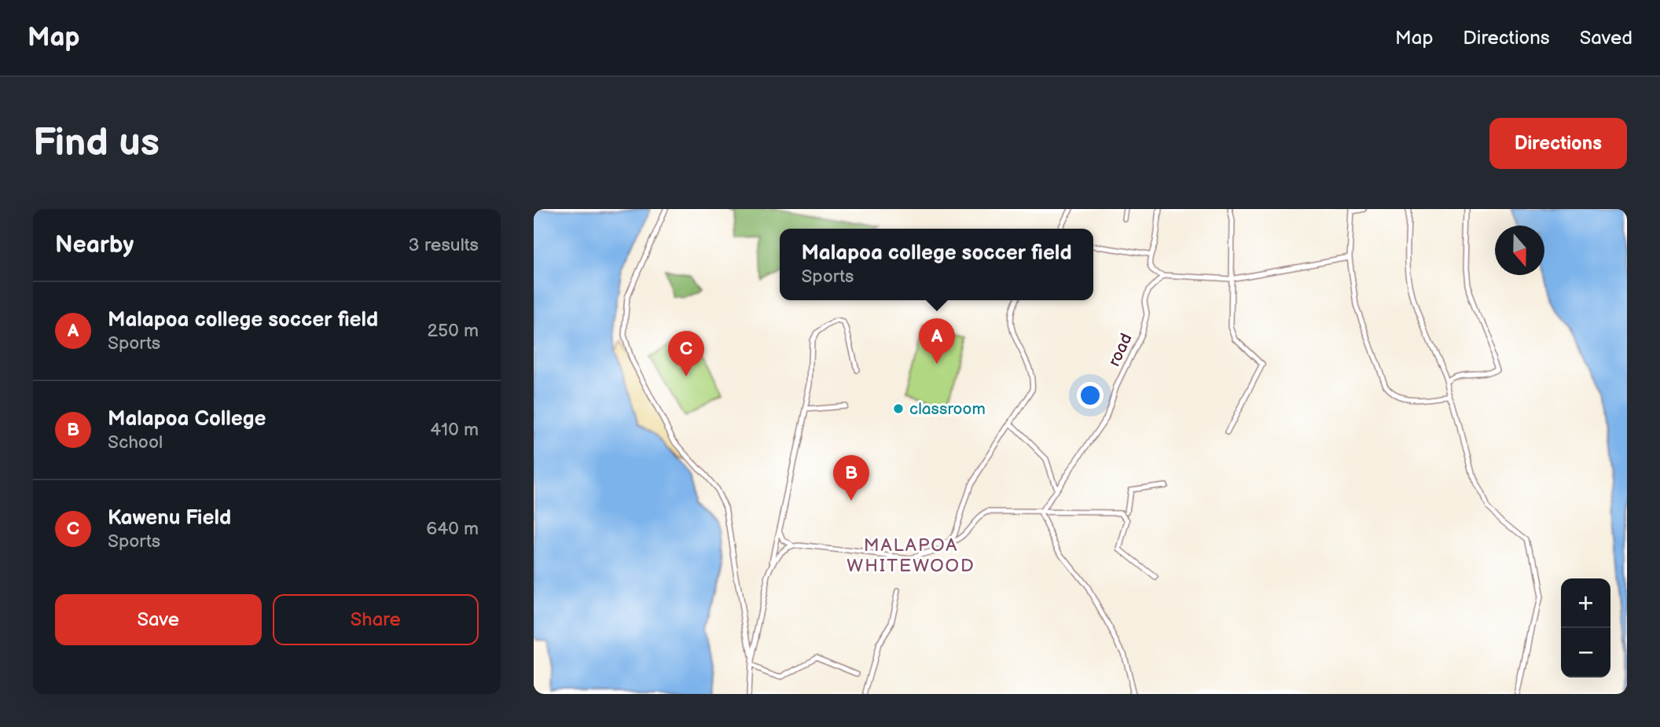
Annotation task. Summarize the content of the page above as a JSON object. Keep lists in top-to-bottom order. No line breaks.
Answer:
{"streets":{"street":["road"]},"districts":["MALAPOA WHITEWOOD"],"places":["classroom"],"north":"bottom","page":{"header":"Map","nav":["Map","Directions","Saved"],"buttons":["Directions",["Save","Share"]],"title":"Find us","heading":["Nearby","3 results"],"popup":["Malapoa college soccer field","Sports"],"list":[{"mark":"A","name":"Malapoa college soccer field","note":"Sports","value":"250 m"},{"mark":"B","name":"Malapoa College","note":"School","value":"410 m"},{"mark":"C","name":"Kawenu Field","note":"Sports","value":"640 m"}],"pins":["A","C","B"],"map_buttons":["+","−"]}}
